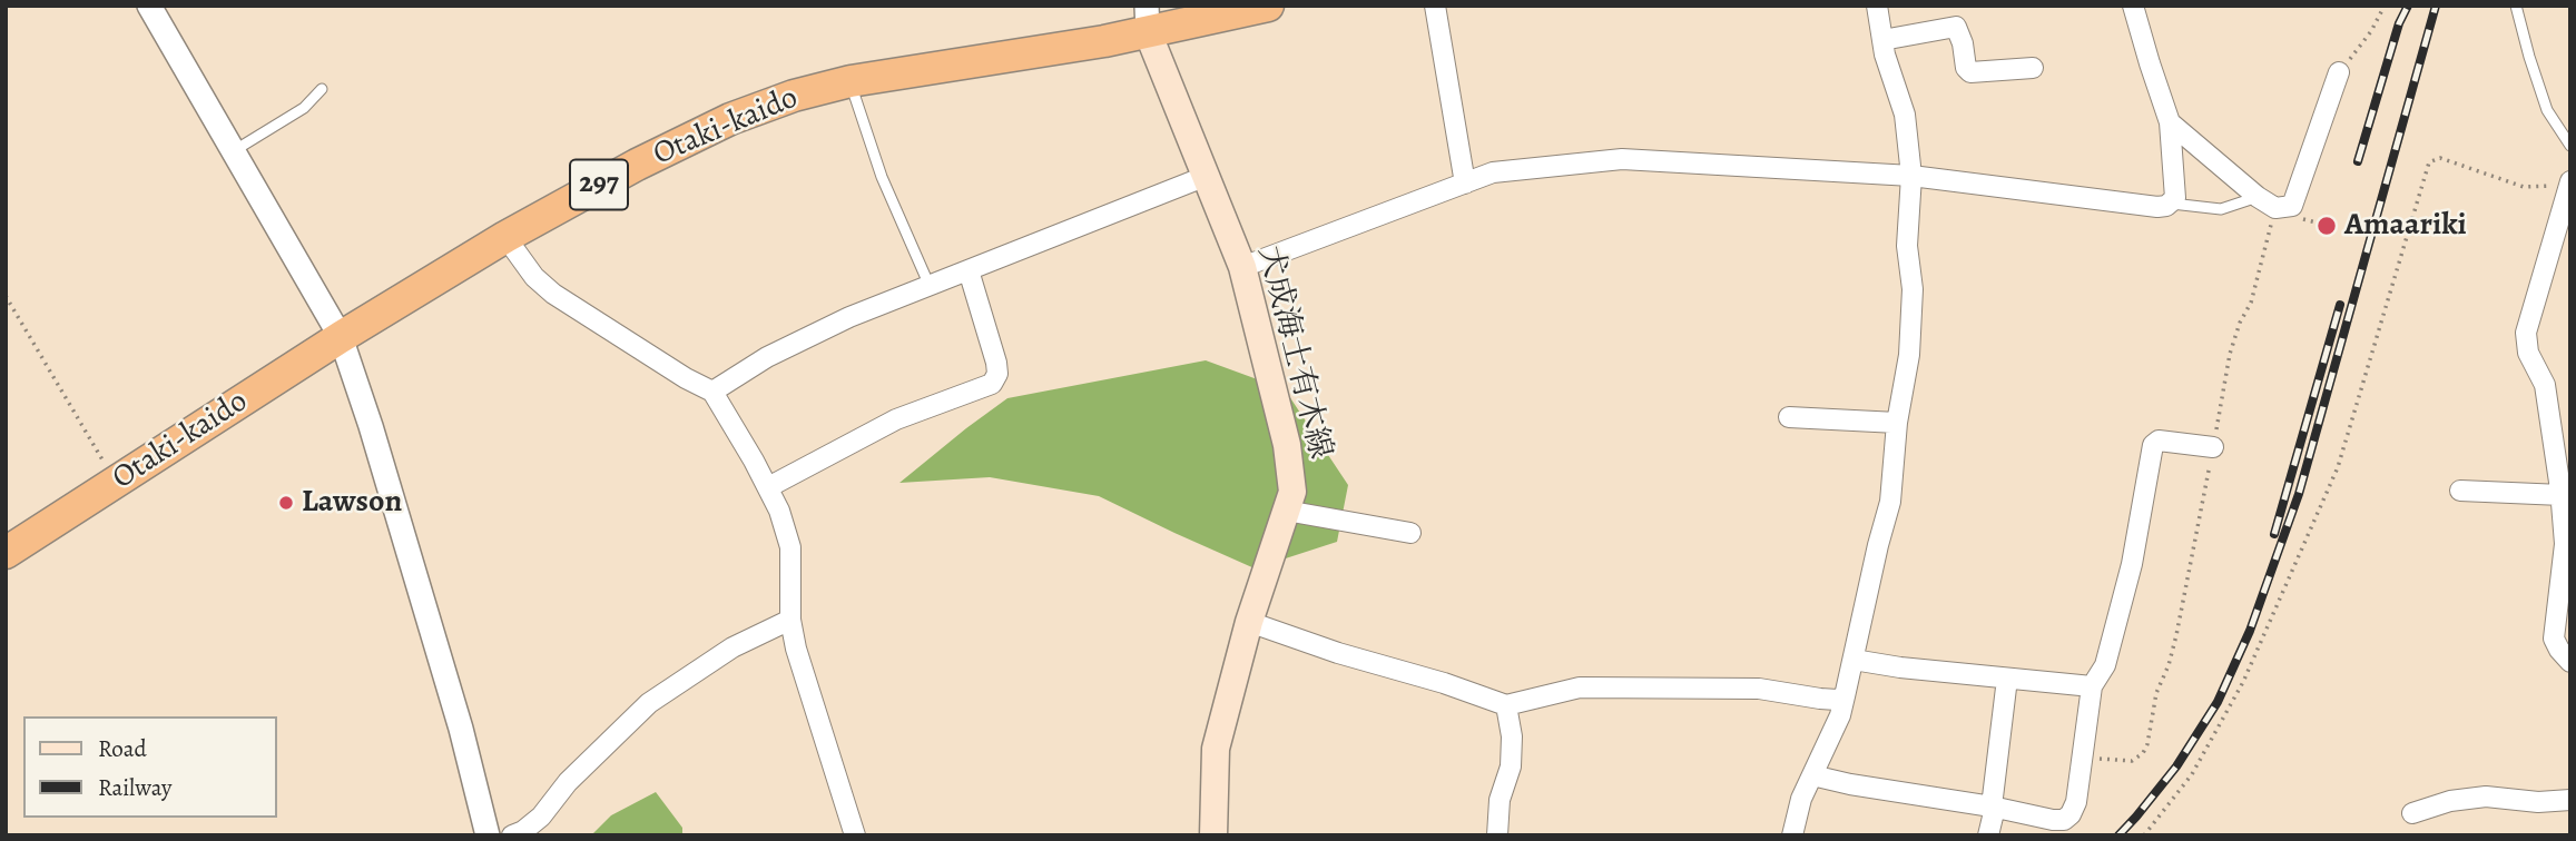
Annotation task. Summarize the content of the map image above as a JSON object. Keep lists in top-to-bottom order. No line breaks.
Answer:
{"streets":{"highway":["Otaki-kaido","297"],"main road":["犬成海士有木線"]},"crossings":[["Otaki-kaido","犬成海士有木線"]],"places":["Amaariki","Lawson"],"legend":["Road","Railway"]}
